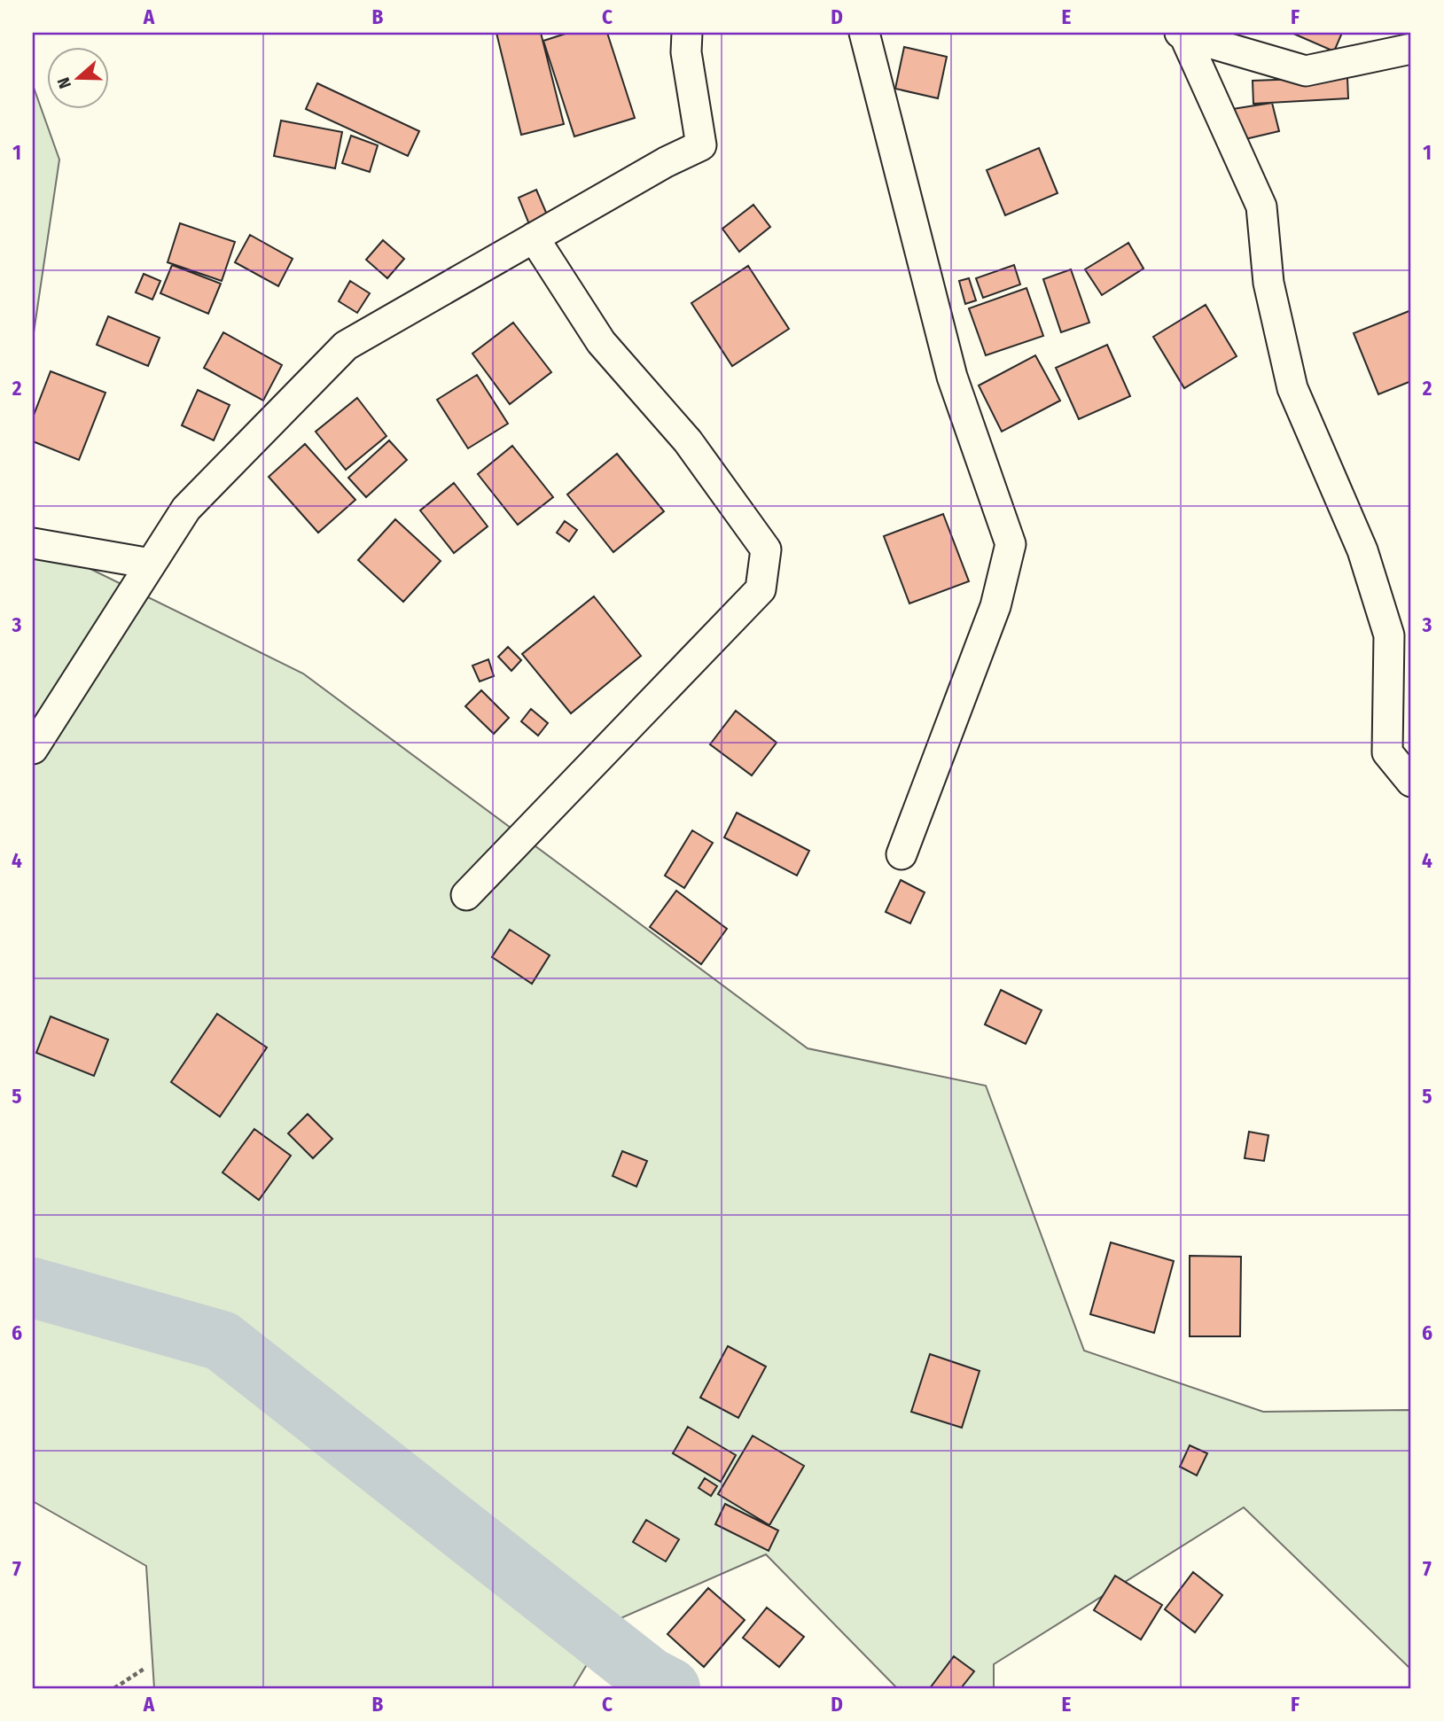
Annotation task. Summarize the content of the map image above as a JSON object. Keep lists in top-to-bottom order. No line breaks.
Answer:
{"north":"left","grid":{"columns":["A","B","C","D","E","F"],"rows":["1","2","3","4","5","6","7"]}}
